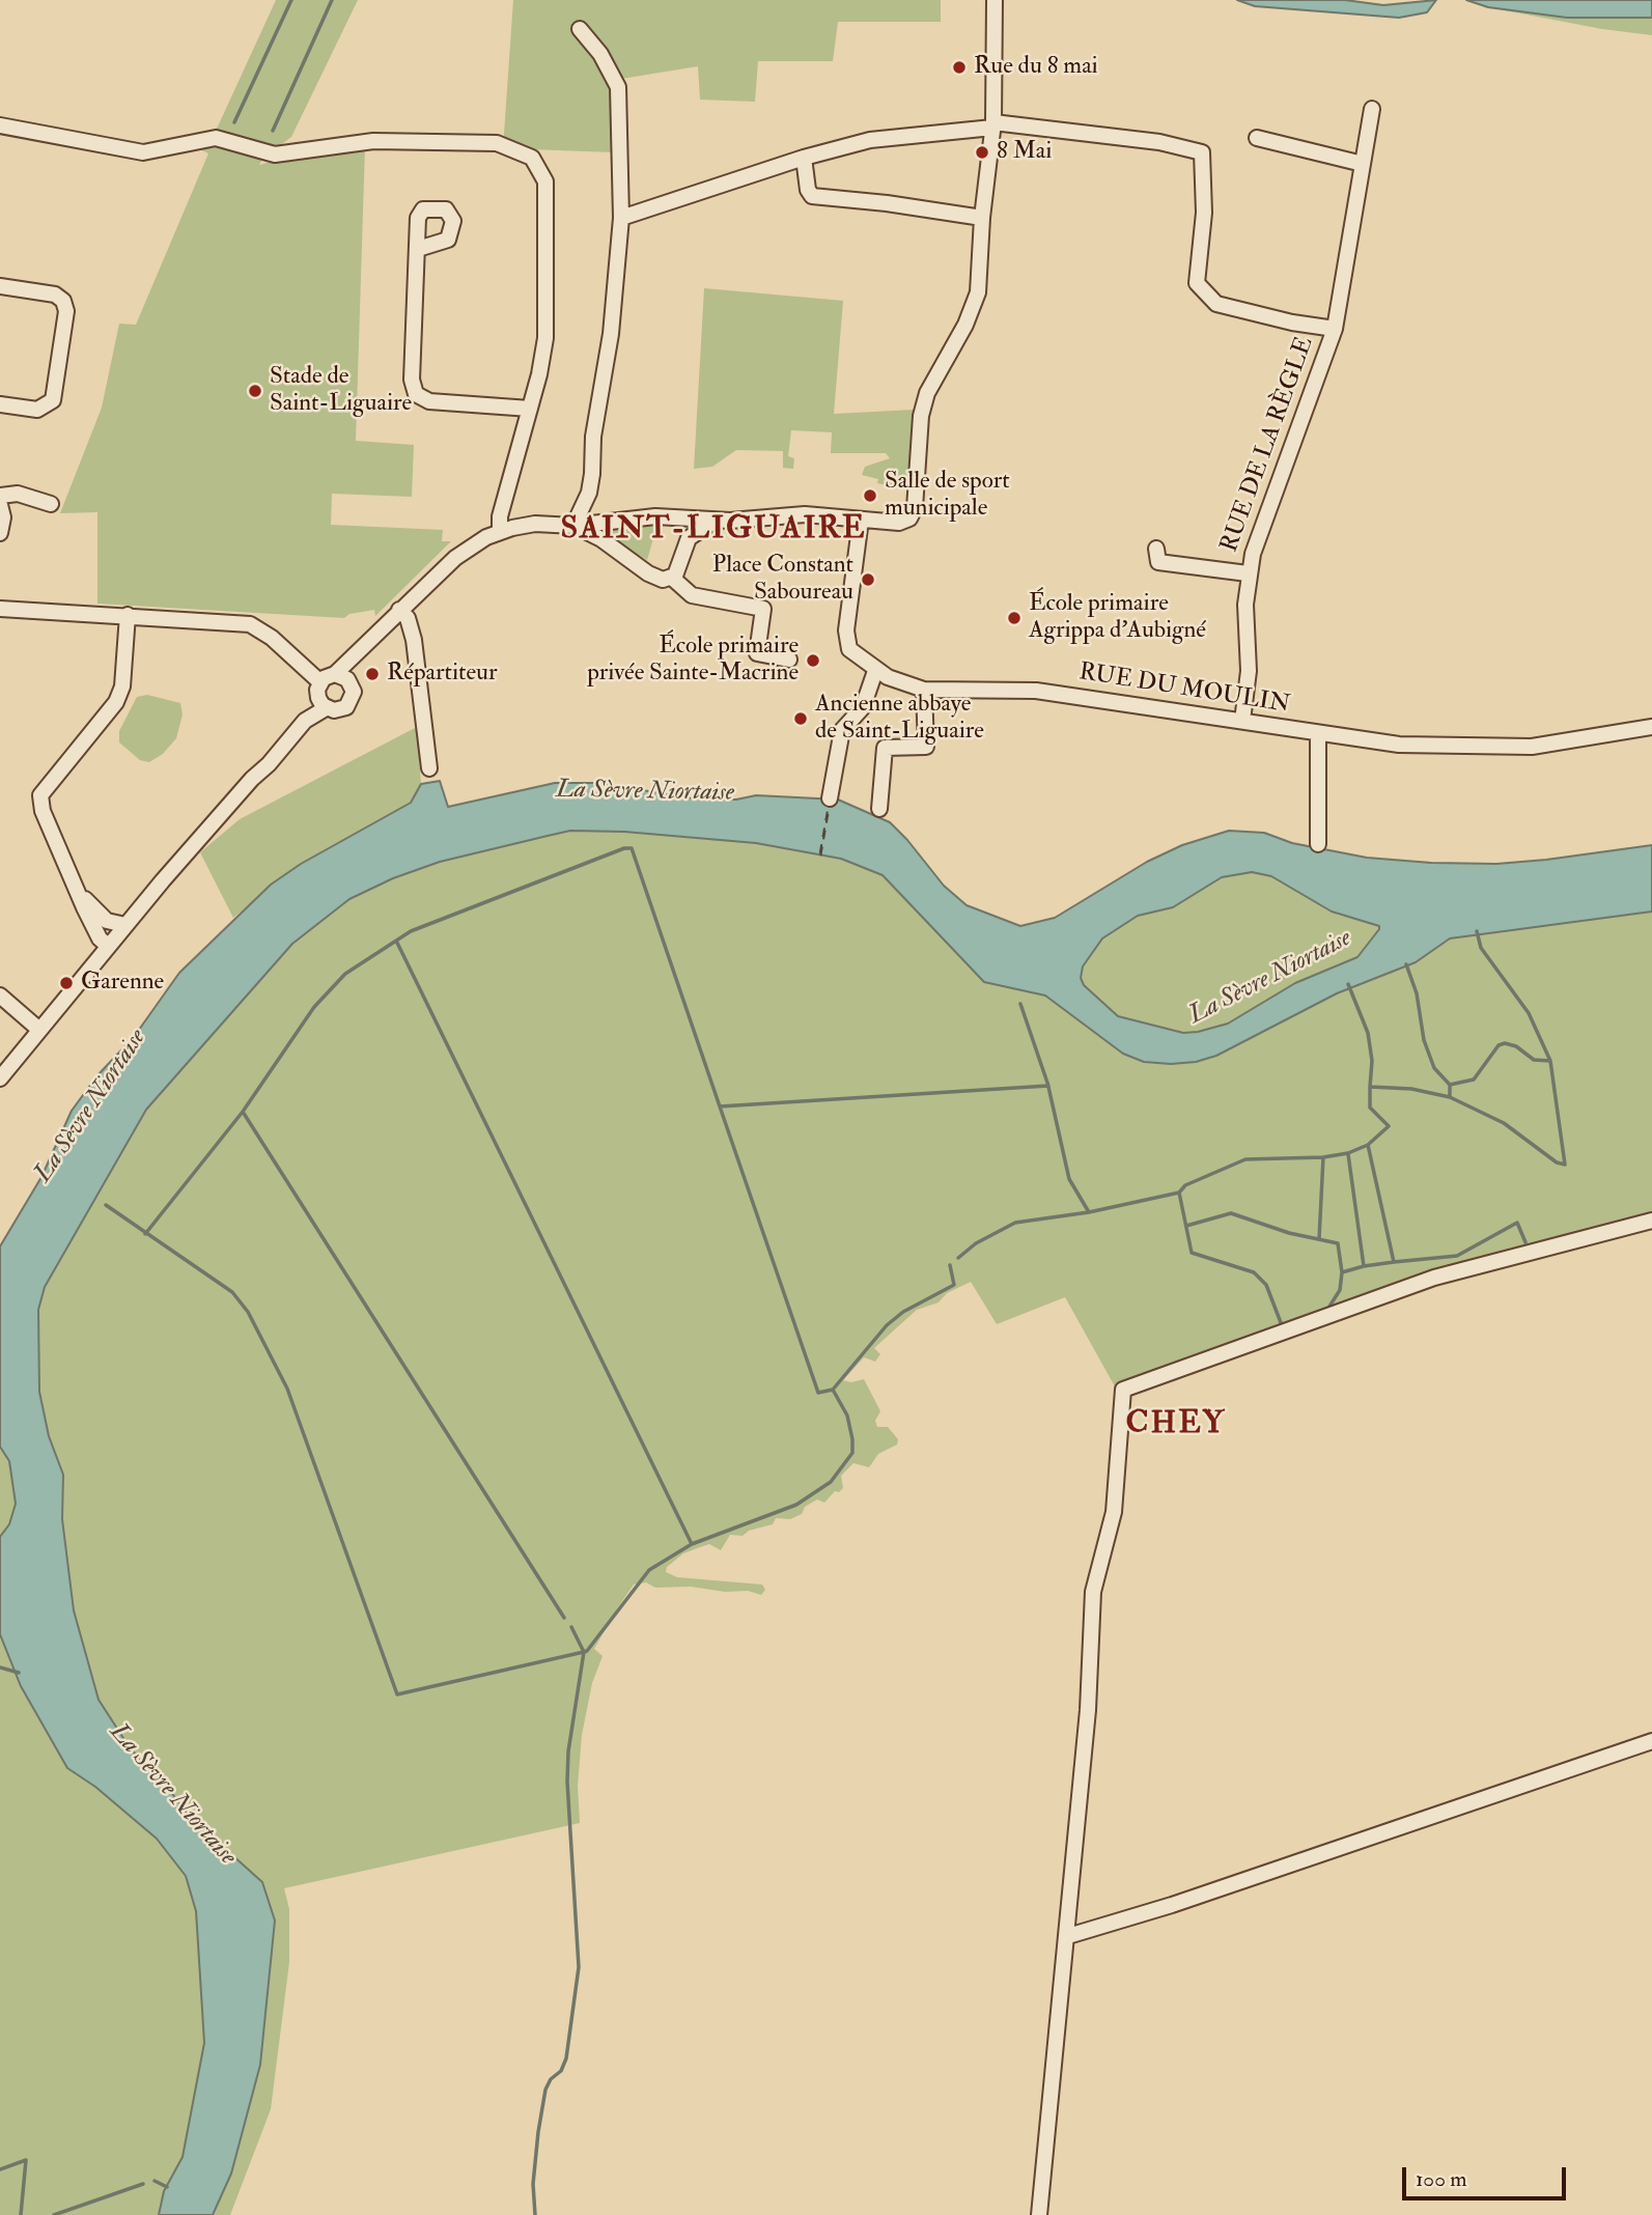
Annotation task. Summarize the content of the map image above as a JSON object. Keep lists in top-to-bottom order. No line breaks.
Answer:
{"streets":{"street":["RUE DE LA RÈGLE","RUE DU MOULIN"]},"crossings":[["RUE DE LA RÈGLE","RUE DU MOULIN"]],"districts":["SAINT-LIGUAIRE","CHEY"],"water":["La Sèvre Niortaise"],"places":["Rue du 8 mai","8 Mai","Stade de Saint-Liguaire","Salle de sport municipale","Place Constant Saboureau","École primaire Agrippa d'Aubigné","École primaire privée Sainte-Macrine","Répartiteur","Ancienne abbaye de Saint-Liguaire","Garenne"],"scale_bar":"100 m"}
